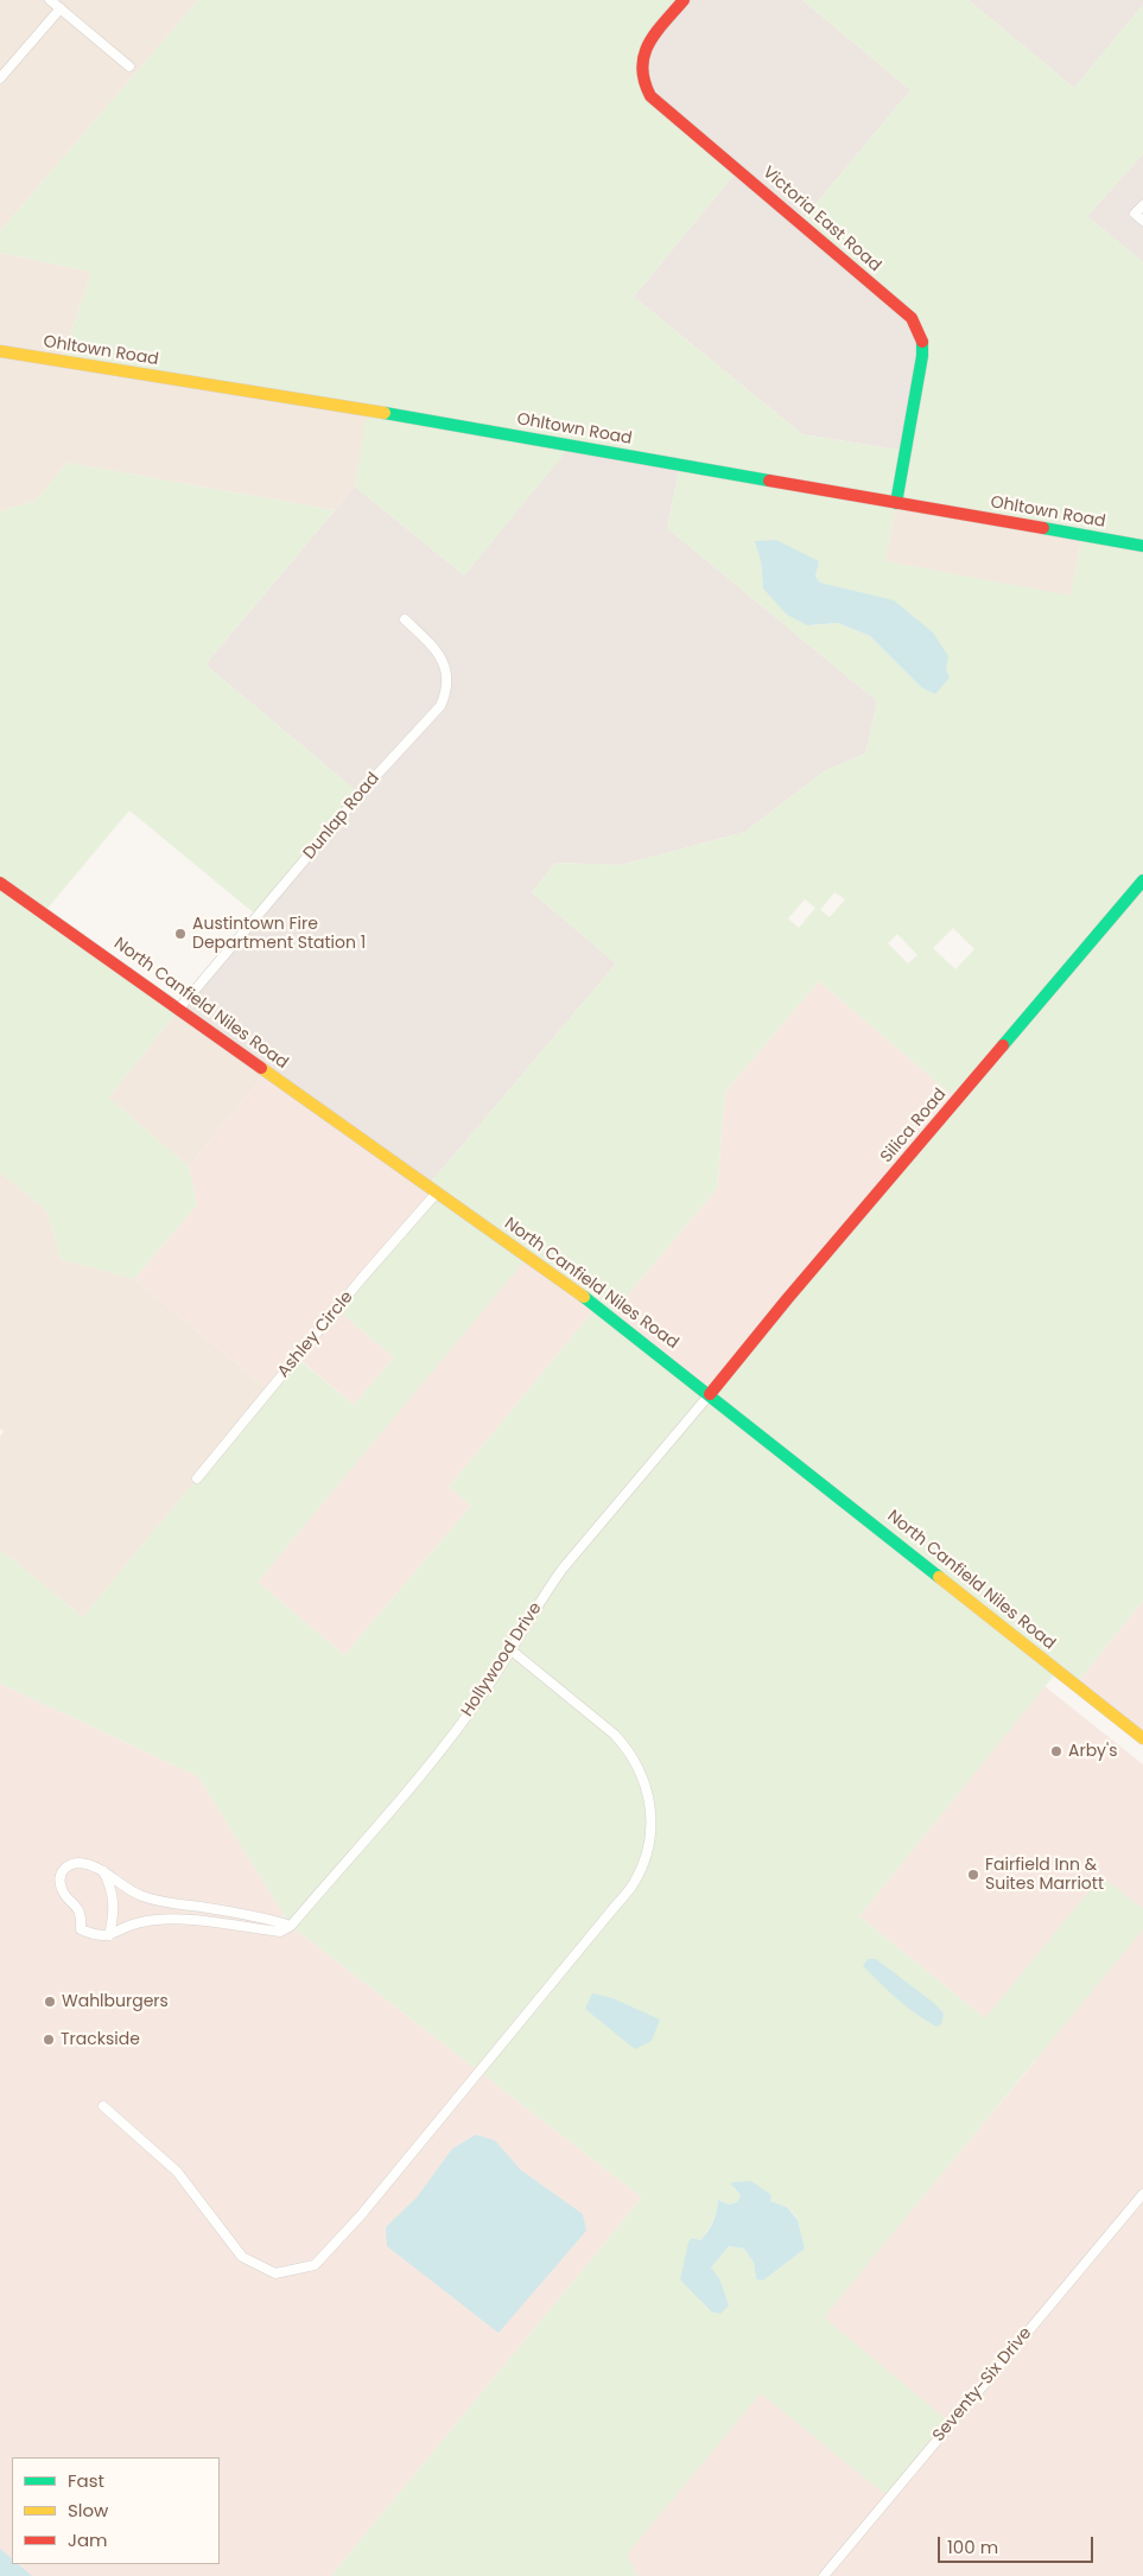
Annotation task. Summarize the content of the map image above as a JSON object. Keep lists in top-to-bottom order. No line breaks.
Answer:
{"streets":{"street":["Victoria East Road","Ohltown Road","Dunlap Road","North Canfield Niles Road","Silica Road","Ashley Circle","Hollywood Drive","Seventy-Six Drive"]},"crossings":[["Victoria East Road","Ohltown Road"],["Dunlap Road","North Canfield Niles Road"],["North Canfield Niles Road","Silica Road"],["North Canfield Niles Road","Ashley Circle"],["North Canfield Niles Road","Hollywood Drive"],["Silica Road","Hollywood Drive"]],"places":["Austintown Fire Department Station 1","Arby's","Fairfield Inn & Suites Marriott","Wahlburgers","Trackside"],"legend":["Fast","Slow","Jam"],"scale_bar":"100 m"}
